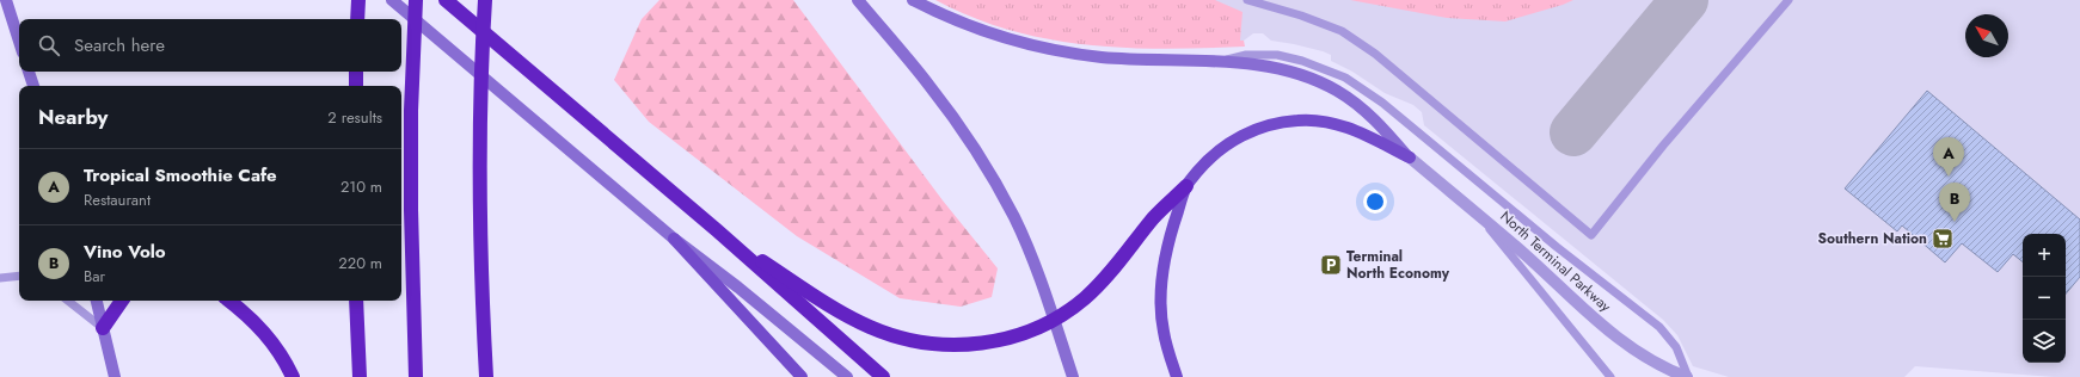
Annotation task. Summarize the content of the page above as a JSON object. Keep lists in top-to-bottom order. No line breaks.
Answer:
{"streets":{"street":["North Terminal Parkway"]},"places":{"supermarket":["Southern Nation"],"parking":["Terminal North Economy"]},"north":"top left","page":{"search":"Search here","heading":["Nearby","2 results"],"pins":["A","B"],"list":[{"mark":"A","name":"Tropical Smoothie Cafe","note":"Restaurant","value":"210 m"},{"mark":"B","name":"Vino Volo","note":"Bar","value":"220 m"}],"map_buttons":["+","−"]}}
